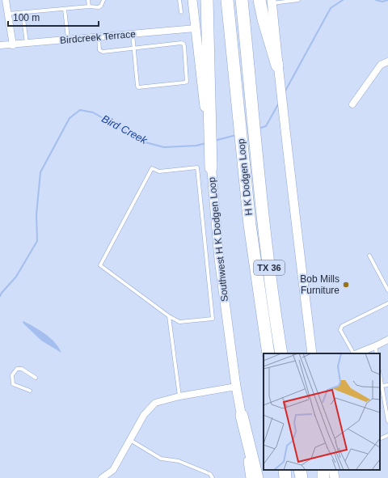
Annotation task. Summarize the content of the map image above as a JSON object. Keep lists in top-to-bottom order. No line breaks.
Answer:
{"streets":{"highway":["H K Dodgen Loop","TX 36"],"main road":["Southwest H K Dodgen Loop"],"street":["Birdcreek Terrace"]},"water":["Bird Creek"],"places":["Bob Mills Furniture"],"scale_bar":"100 m"}
